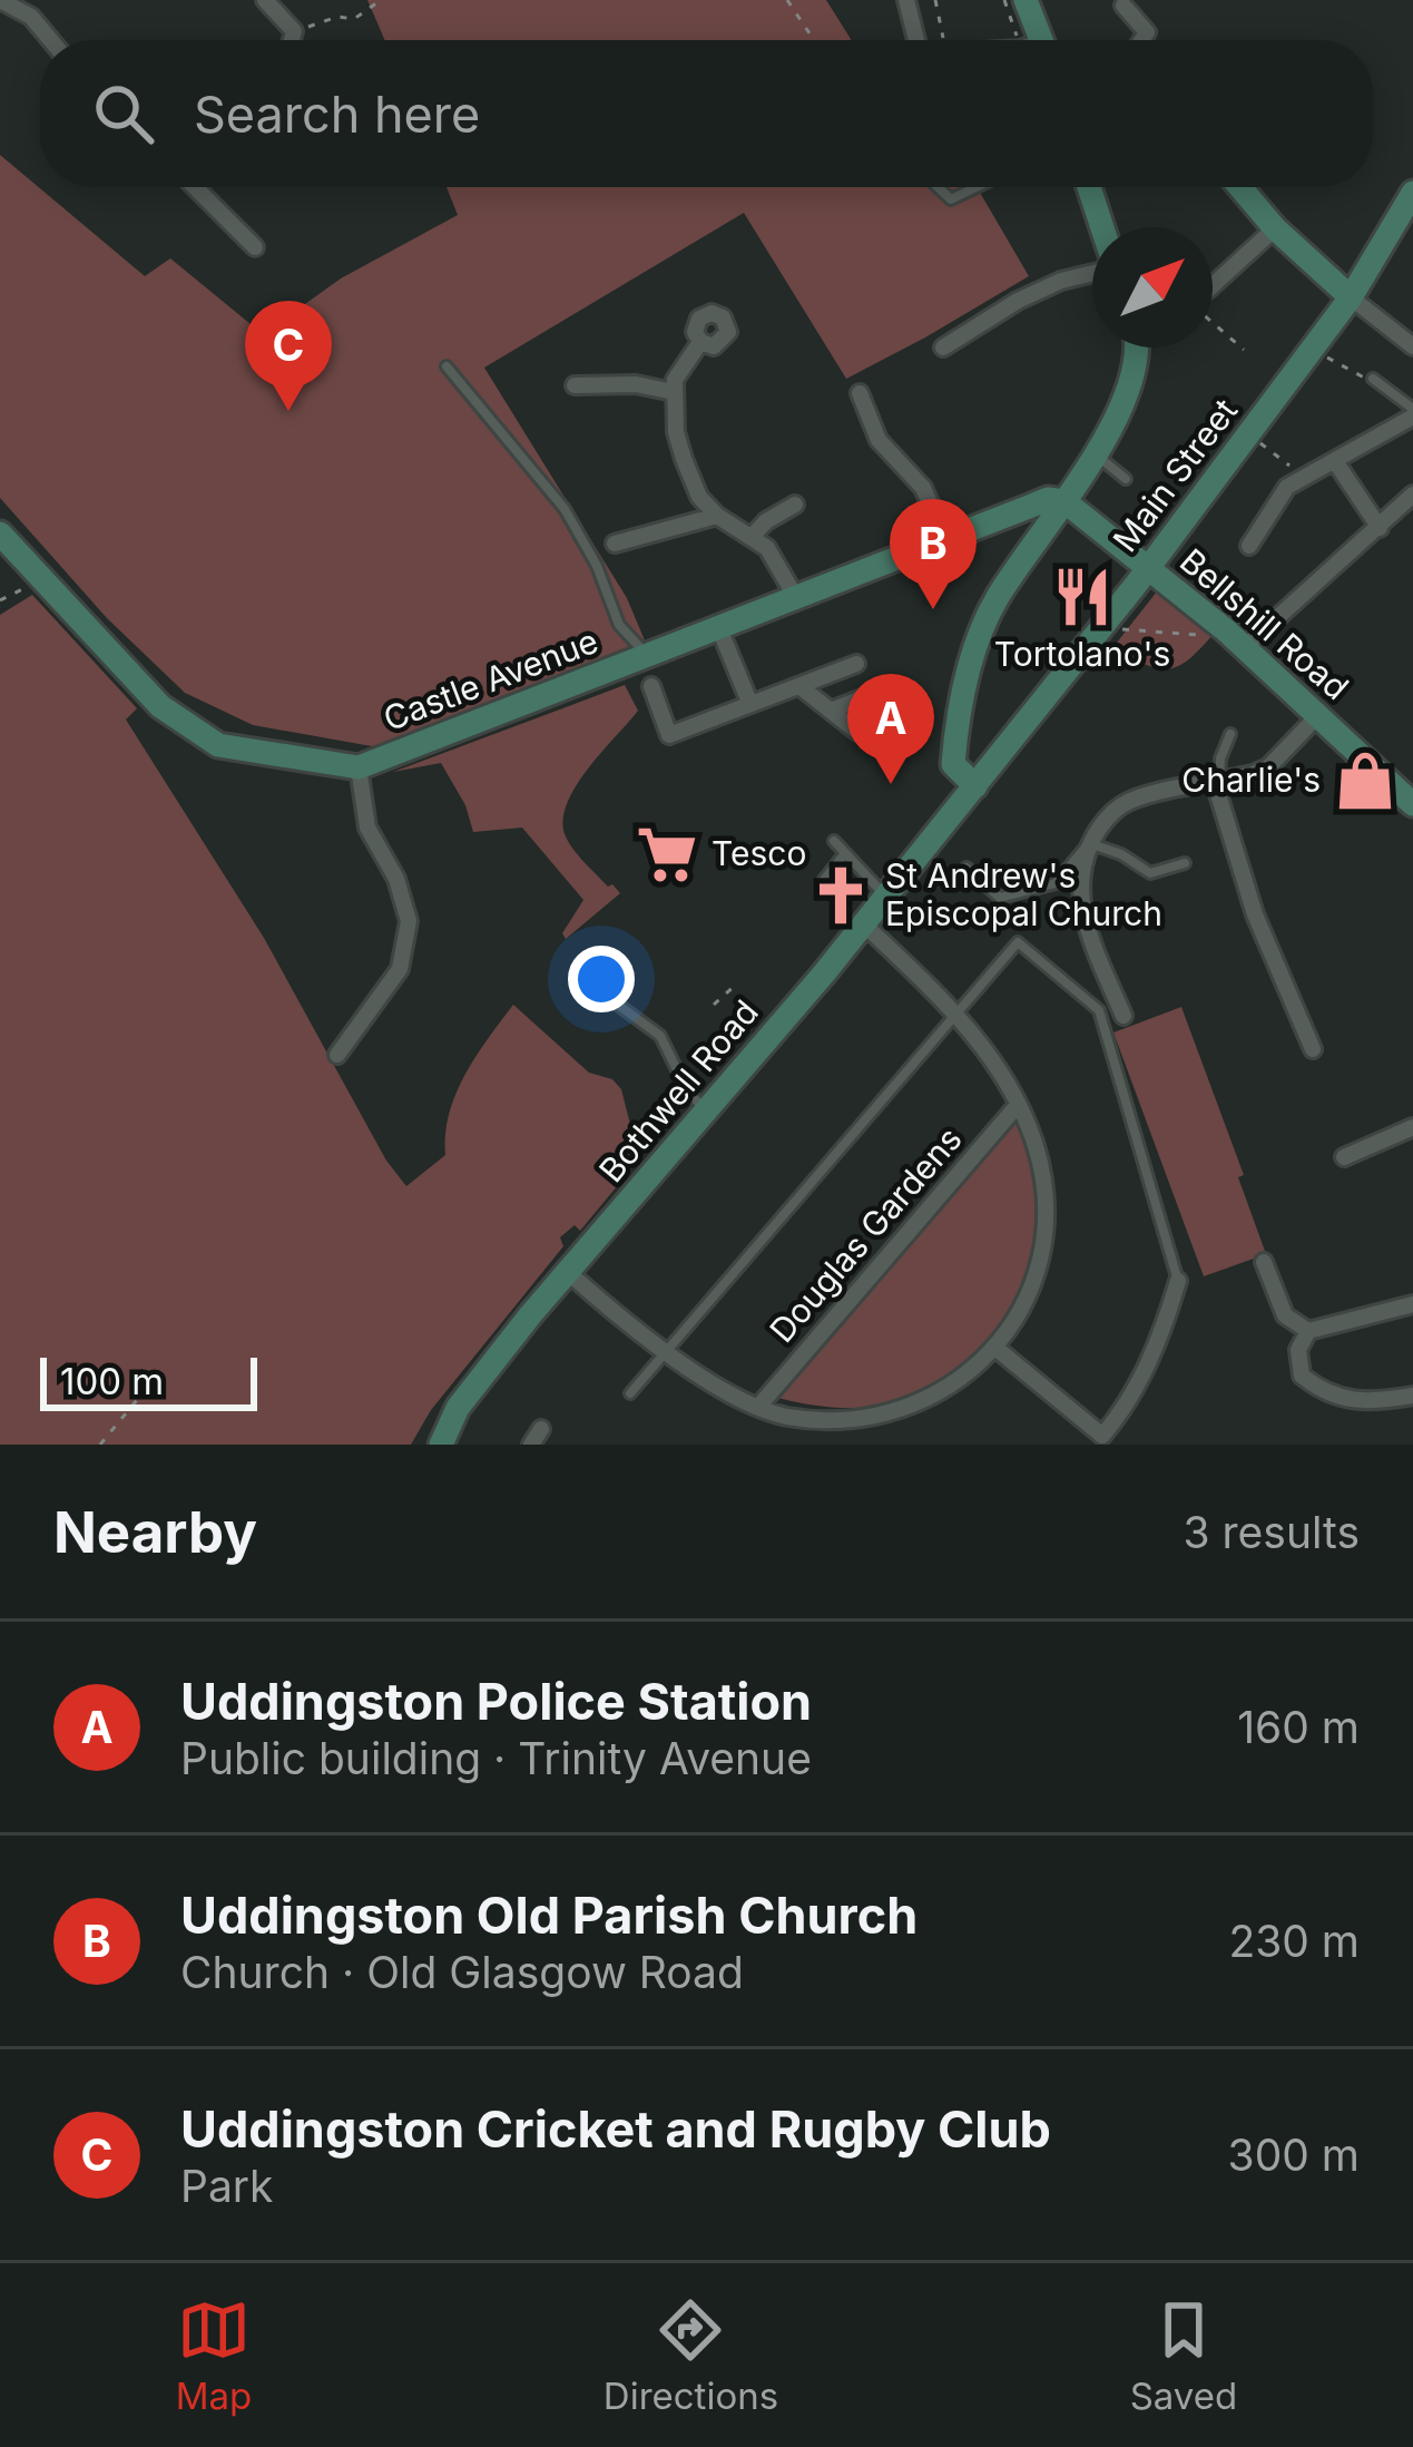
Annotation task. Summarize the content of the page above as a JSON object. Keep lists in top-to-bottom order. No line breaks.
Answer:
{"streets":{"street":["Main Street","Bellshill Road","Castle Avenue","Bothwell Road","Douglas Gardens"]},"crossings":[["Main Street","Bellshill Road"],["Main Street","Bothwell Road"],["Bellshill Road","Castle Avenue"]],"places":{"restaurant":["Tortolano's"],"shop":["Charlie's"],"supermarket":["Tesco"],"church":["St Andrew's Episcopal Church"]},"scale_bar":"100 m","north":"top right","page":{"search":"Search here","pins":["C","B","A"],"scale":"100 m","heading":["Nearby","3 results"],"list":[{"mark":"A","name":"Uddingston Police Station","note":"Public building · Trinity Avenue","value":"160 m"},{"mark":"B","name":"Uddingston Old Parish Church","note":"Church · Old Glasgow Road","value":"230 m"},{"mark":"C","name":"Uddingston Cricket and Rugby Club","note":"Park","value":"300 m"}],"nav":["Map","Directions","Saved"]}}
